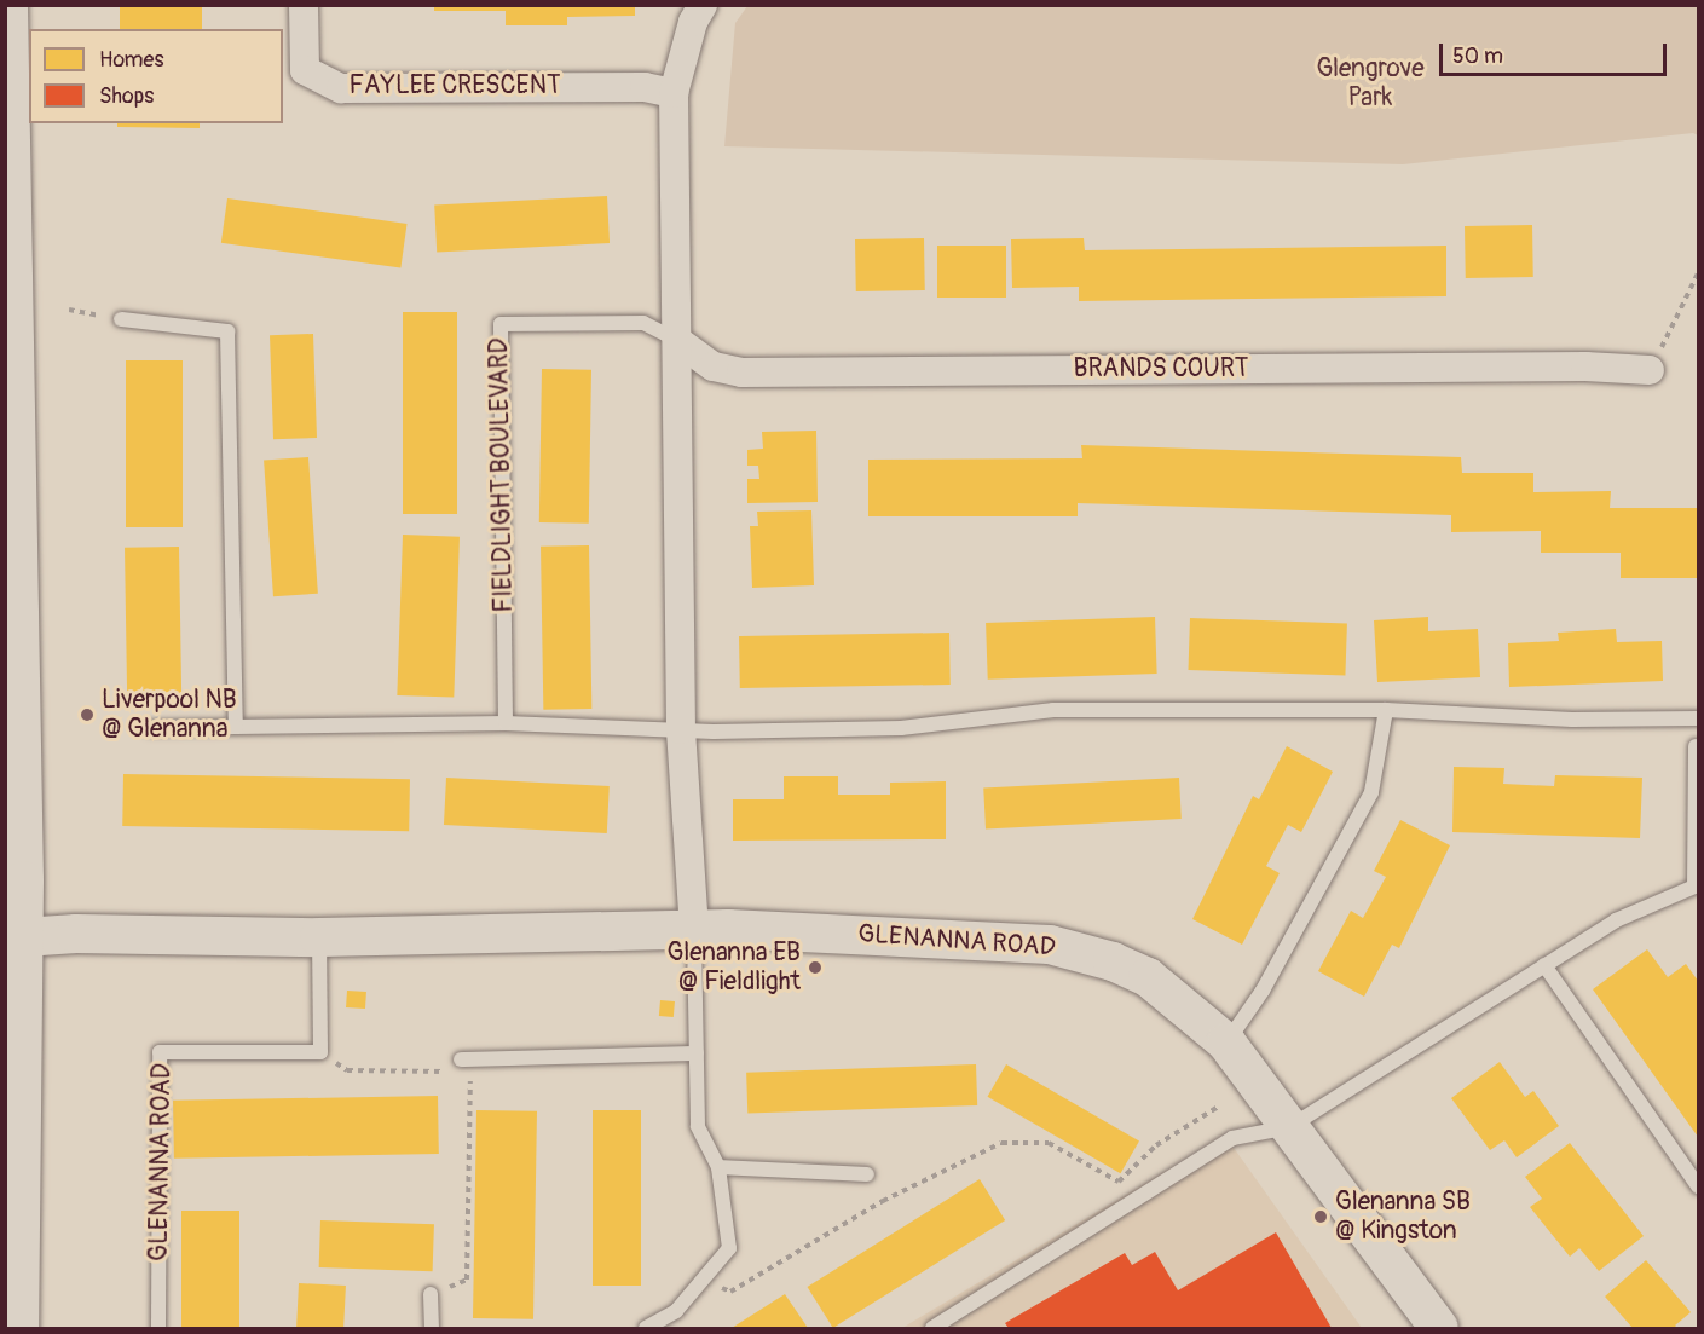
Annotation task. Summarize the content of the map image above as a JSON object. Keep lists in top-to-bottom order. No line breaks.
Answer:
{"streets":{"street":["FAYLEE CRESCENT","BRANDS COURT","GLENANNA ROAD"],"lane":["FIELDLIGHT BOULEVARD"]},"crossings":[["BRANDS COURT","FIELDLIGHT BOULEVARD"]],"parks":["Glengrove Park"],"places":["Liverpool NB @ Glenanna","Glenanna EB @ Fieldlight","Glenanna SB @ Kingston"],"legend":["Homes","Shops"],"scale_bar":"50 m"}
